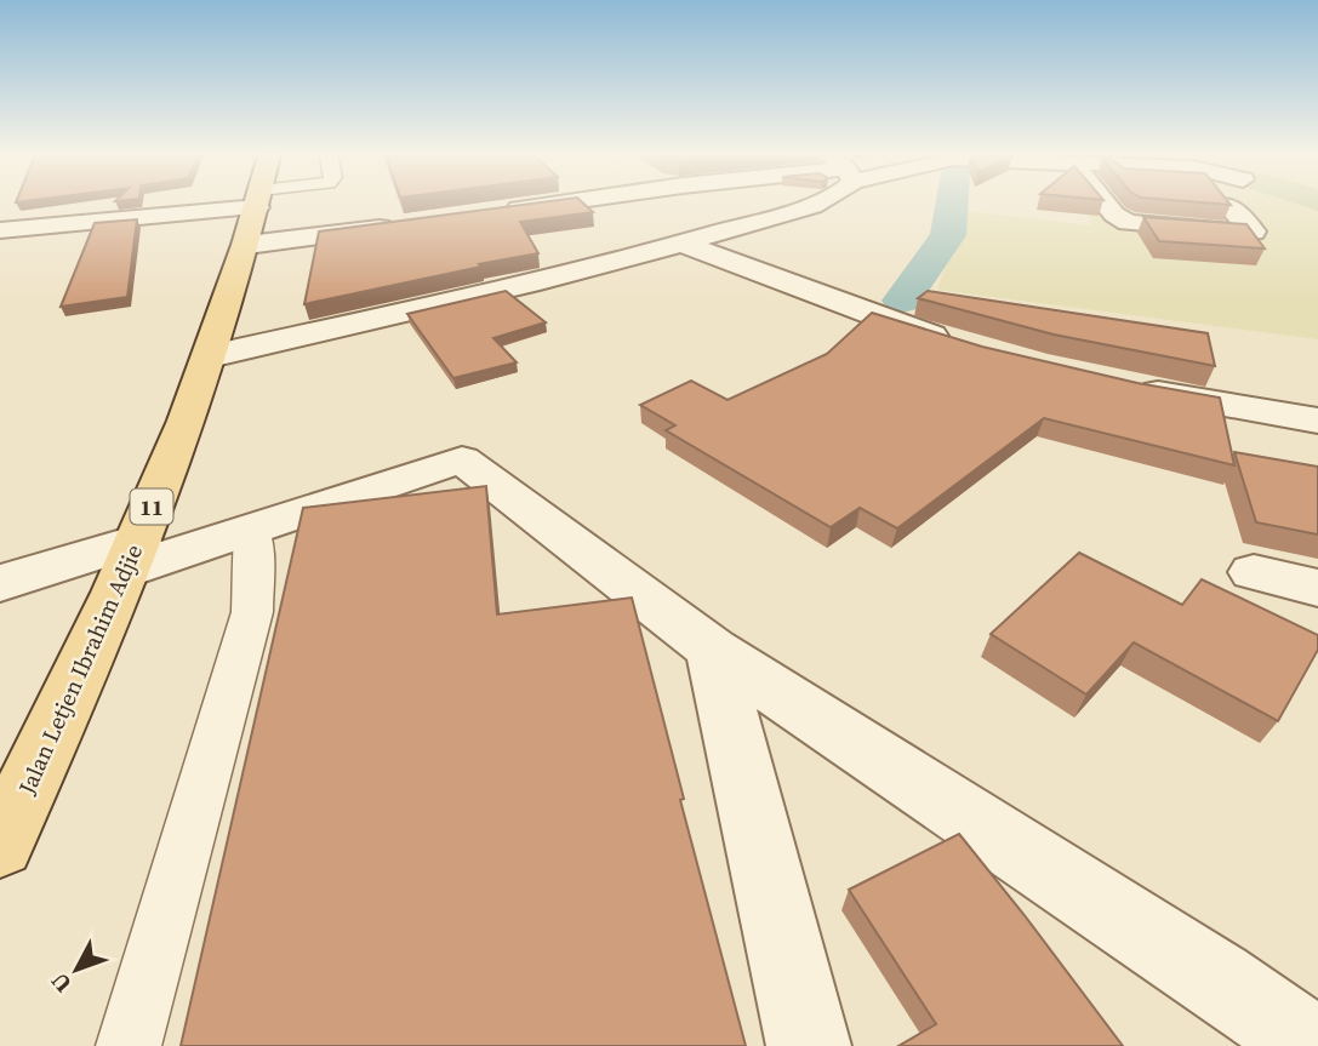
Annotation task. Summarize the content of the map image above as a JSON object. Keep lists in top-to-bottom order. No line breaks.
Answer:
{"streets":{"main road":["11","Jalan Letjen Ibrahim Adjie"]},"north":"bottom left"}
